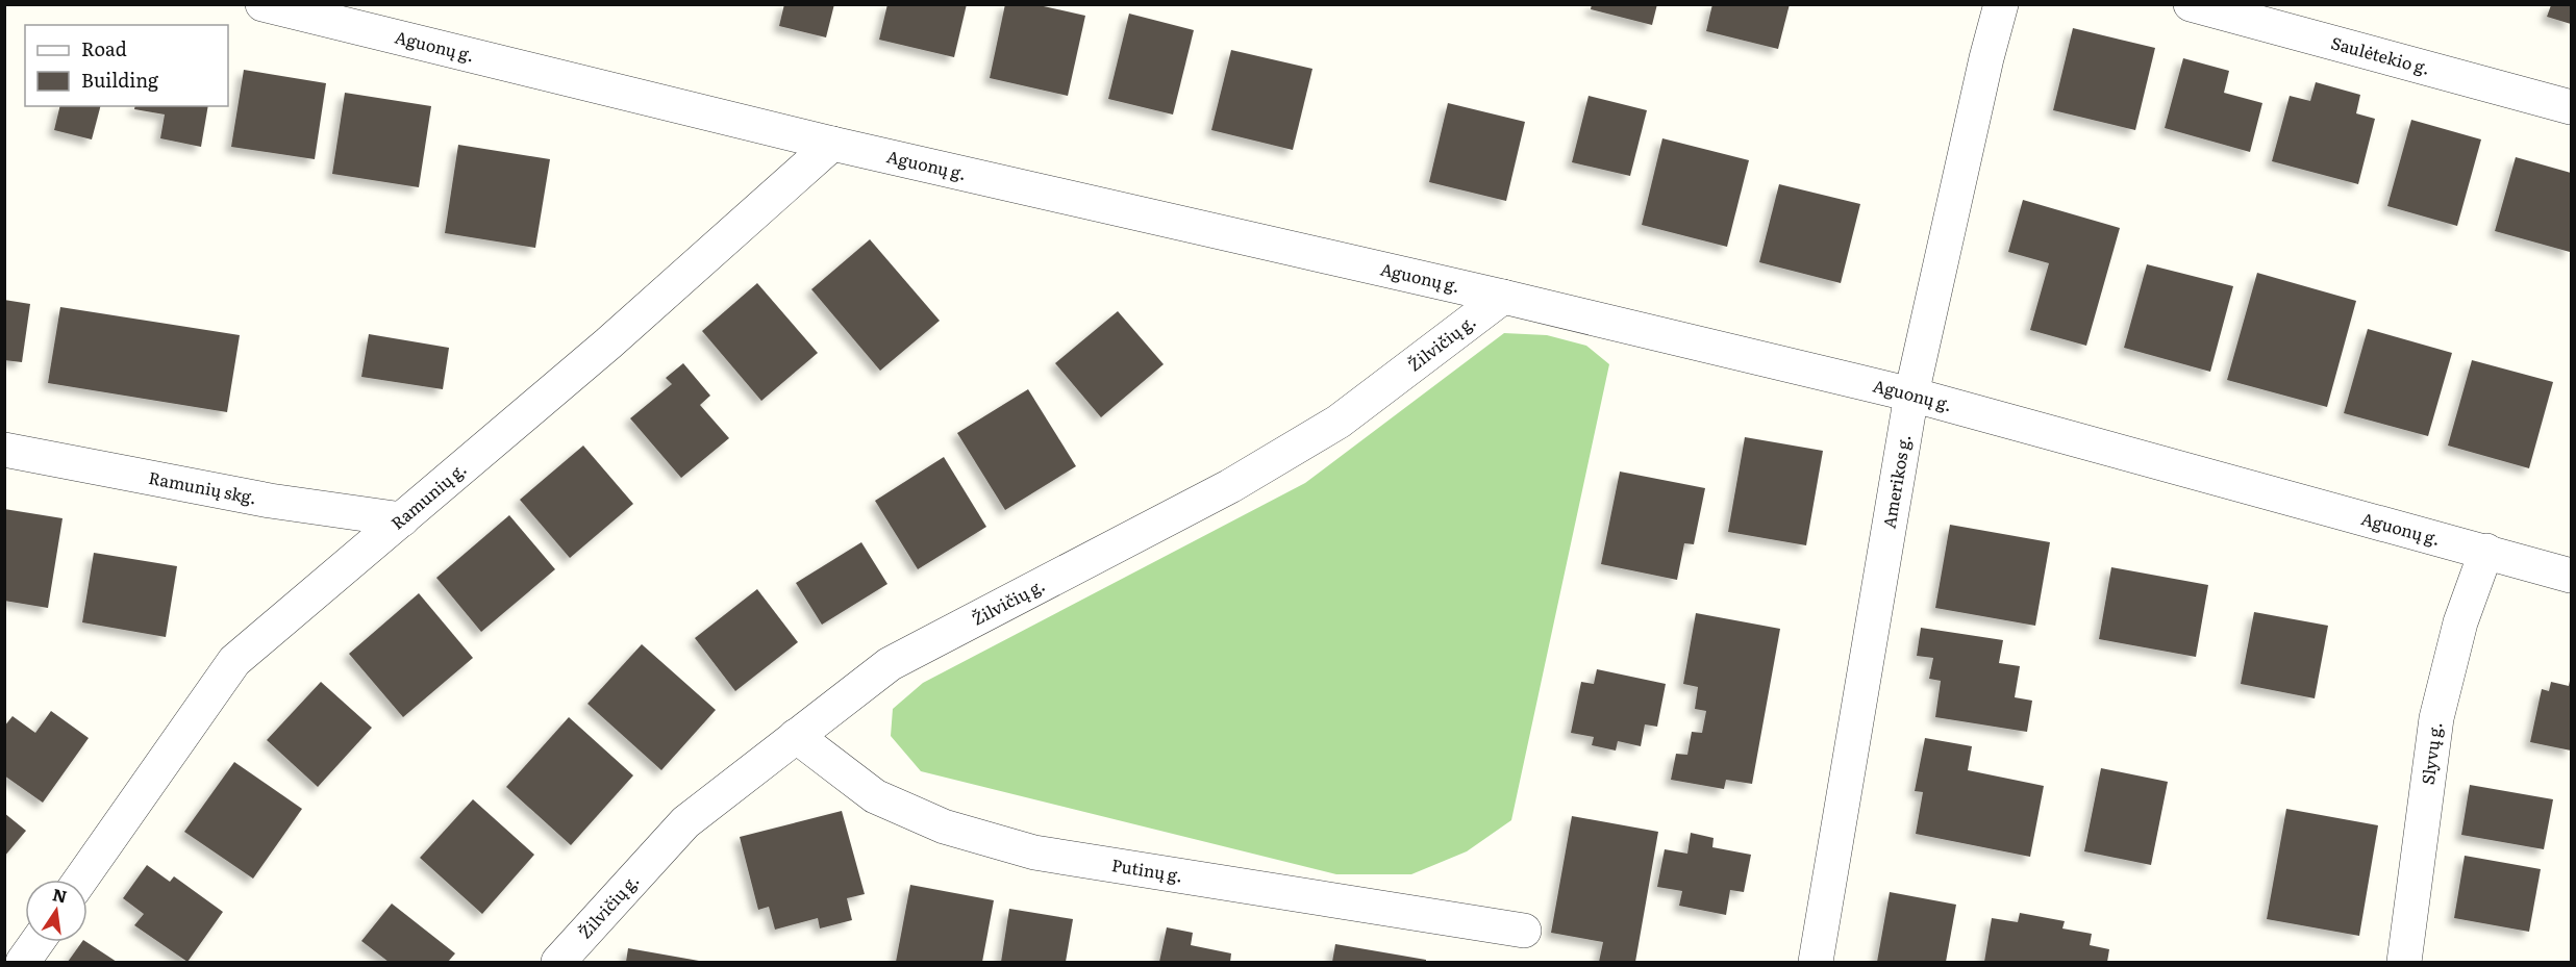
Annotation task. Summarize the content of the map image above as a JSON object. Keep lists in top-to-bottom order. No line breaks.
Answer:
{"streets":{"street":["Aguonų g.","Saulėtekio g.","Žilvičių g.","Amerikos g.","Ramunių skg.","Ramunių g.","Slyvų g.","Putinų g."]},"crossings":[["Aguonų g.","Žilvičių g."],["Aguonų g.","Amerikos g."],["Aguonų g.","Ramunių g."],["Aguonų g.","Slyvų g."],["Žilvičių g.","Putinų g."],["Ramunių skg.","Ramunių g."]],"legend":["Road","Building"],"north":"top"}
